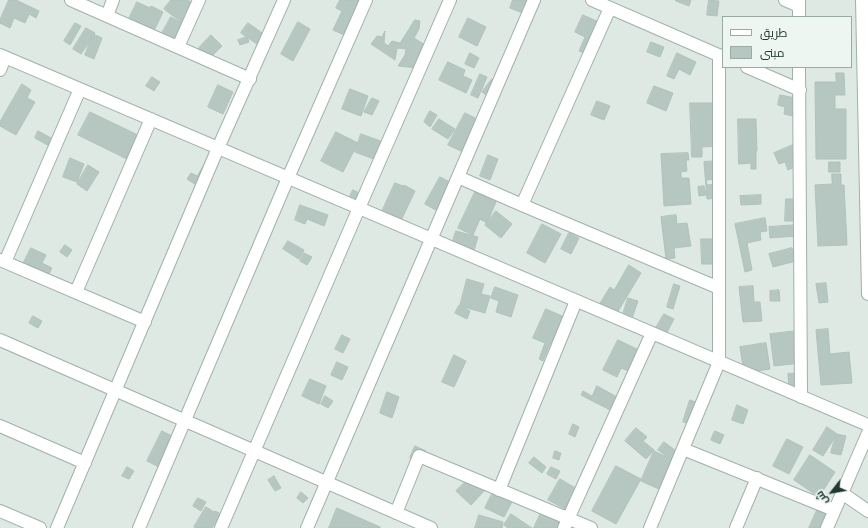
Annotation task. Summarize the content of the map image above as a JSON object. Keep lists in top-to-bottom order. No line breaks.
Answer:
{"legend":["طريق","مبنى"],"north":"bottom left"}
